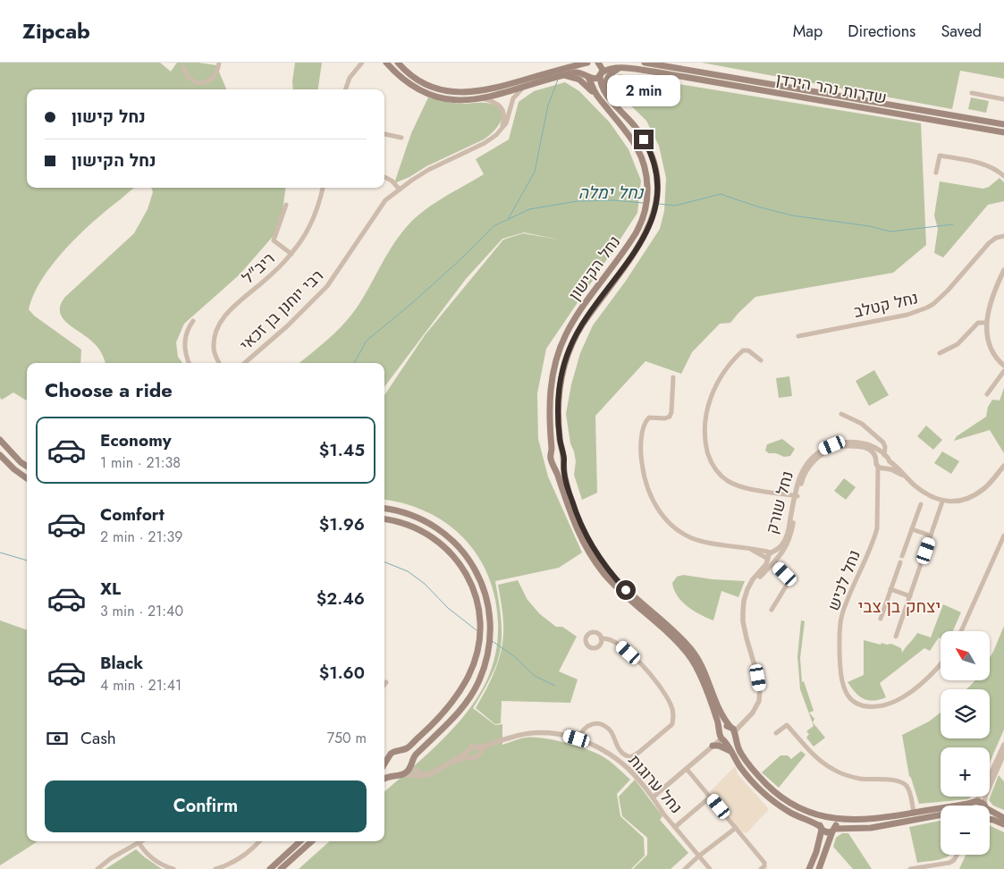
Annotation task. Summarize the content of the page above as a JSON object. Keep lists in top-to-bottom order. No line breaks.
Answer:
{"streets":{"main road":["שדרות נהר הירדן","נחל הקישון"],"street":["ריב\"ל","נחל קטלב","רבי יוחנן בן זכאי","נחל שורק","נחל לכיש","נחל ערוגות"]},"crossings":[["שדרות נהר הירדן","נחל הקישון"],["נחל שורק","נחל לכיש"]],"districts":["יצחק בן צבי"],"water":["נחל ימלה"],"north":"top left","page":{"header":"Zipcab","nav":["Map","Directions","Saved"],"bubble":"2 min","banner":["נחל קישון","נחל הקישון"],"heading":"Choose a ride","list":[{"name":"Economy","note":"1 min · 21:38","value":"$1.45"},{"name":"Comfort","note":"2 min · 21:39","value":"$1.96"},{"name":"XL","note":"3 min · 21:40","value":"$2.46"},{"name":"Black","note":"4 min · 21:41","value":"$1.60"}],"map_buttons":["+","−"],"pay":["Cash","750 m"],"buttons":"Confirm"}}
